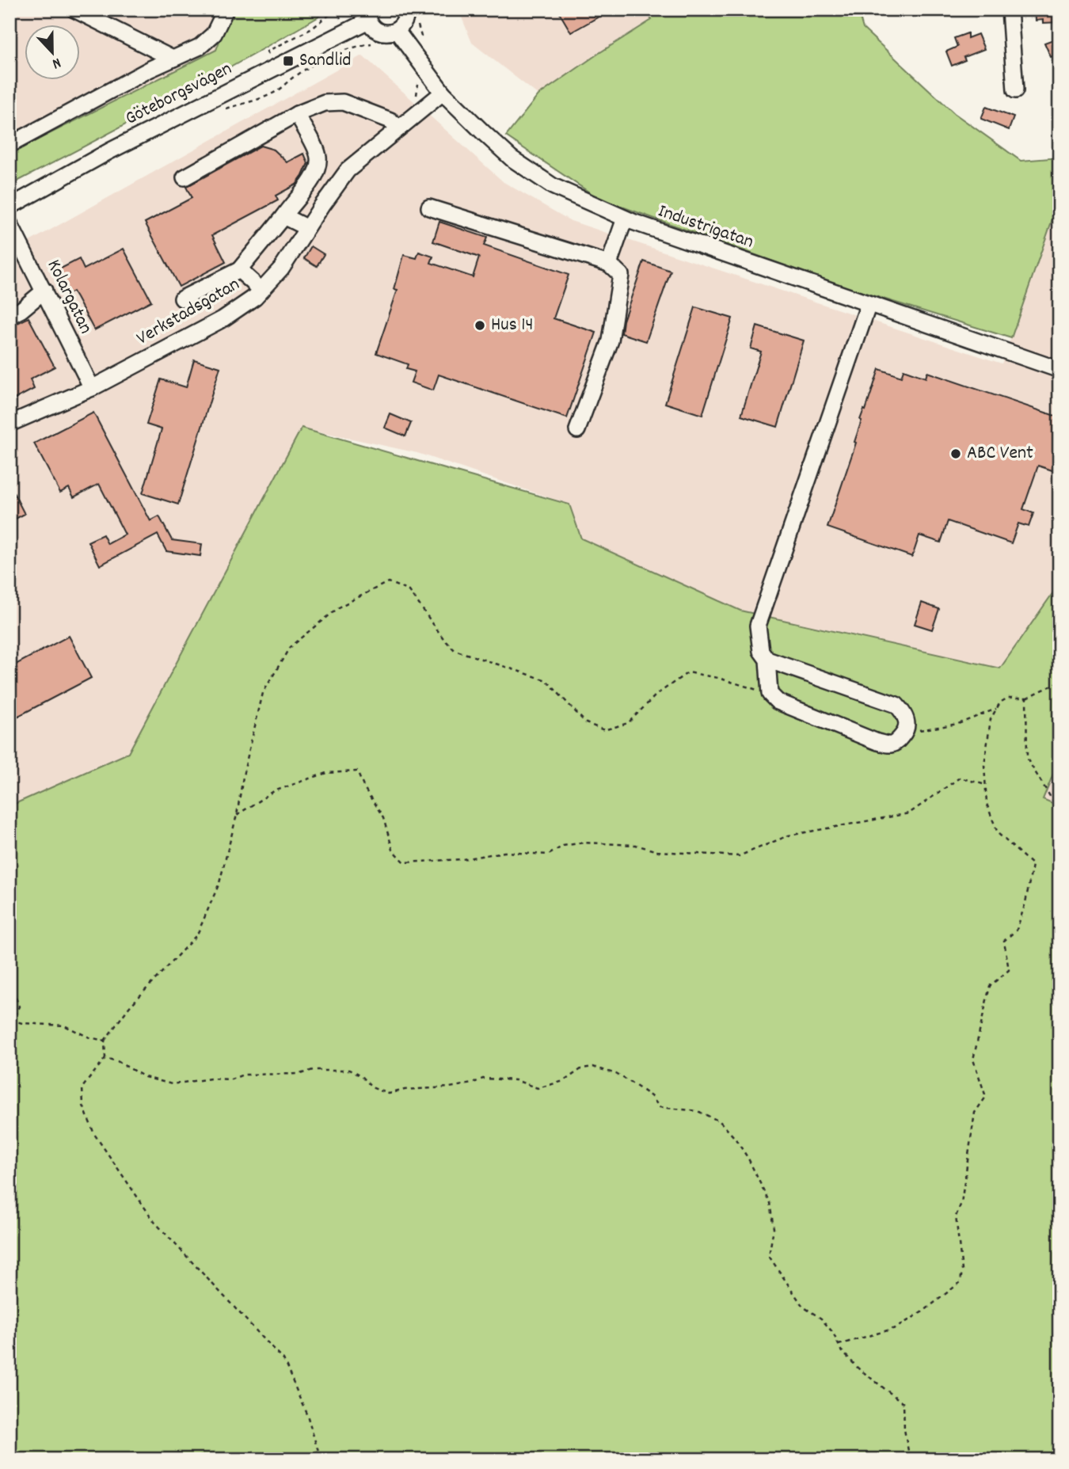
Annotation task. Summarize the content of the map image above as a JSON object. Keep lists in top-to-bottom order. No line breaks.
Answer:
{"streets":{"street":["Göteborgsvägen","Industrigatan","Kolargatan","Verkstadsgatan"]},"crossings":[["Industrigatan","Verkstadsgatan"],["Kolargatan","Verkstadsgatan"]],"places":{"transit":["Sandlid"],"other":["Hus 14","ABC Vent"]},"north":"bottom"}
